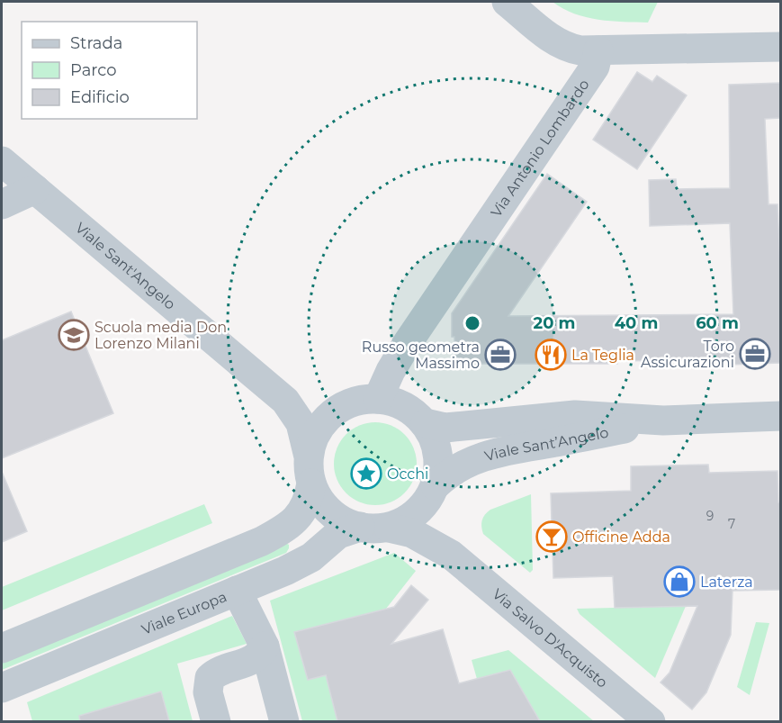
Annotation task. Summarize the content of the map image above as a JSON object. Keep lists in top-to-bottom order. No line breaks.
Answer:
{"streets":{"street":["Via Antonio Lombardo","Viale Sant'Angelo","Viale Sant’Angelo","Viale Europa","Via Salvo D'Acquisto"]},"crossings":[["Via Antonio Lombardo","Viale Sant'Angelo"],["Via Antonio Lombardo","Viale Sant’Angelo"],["Via Antonio Lombardo","Viale Europa"],["Via Antonio Lombardo","Via Salvo D'Acquisto"],["Viale Sant'Angelo","Viale Sant’Angelo"],["Viale Sant'Angelo","Viale Europa"],["Viale Sant'Angelo","Via Salvo D'Acquisto"],["Viale Sant’Angelo","Viale Europa"],["Viale Sant’Angelo","Via Salvo D'Acquisto"],["Viale Europa","Via Salvo D'Acquisto"]],"places":{"school or university":["Scuola media Don Lorenzo Milani"],"office":["Toro Assicurazioni","Russo geometra Massimo"],"restaurant":["La Teglia"],"place":["Occhi"],"bar":["Officine Adda"],"shop":["Laterza"]},"house_numbers":["9","7"],"legend":["Strada","Parco","Edificio"],"rings":["20 m","40 m","60 m"]}
